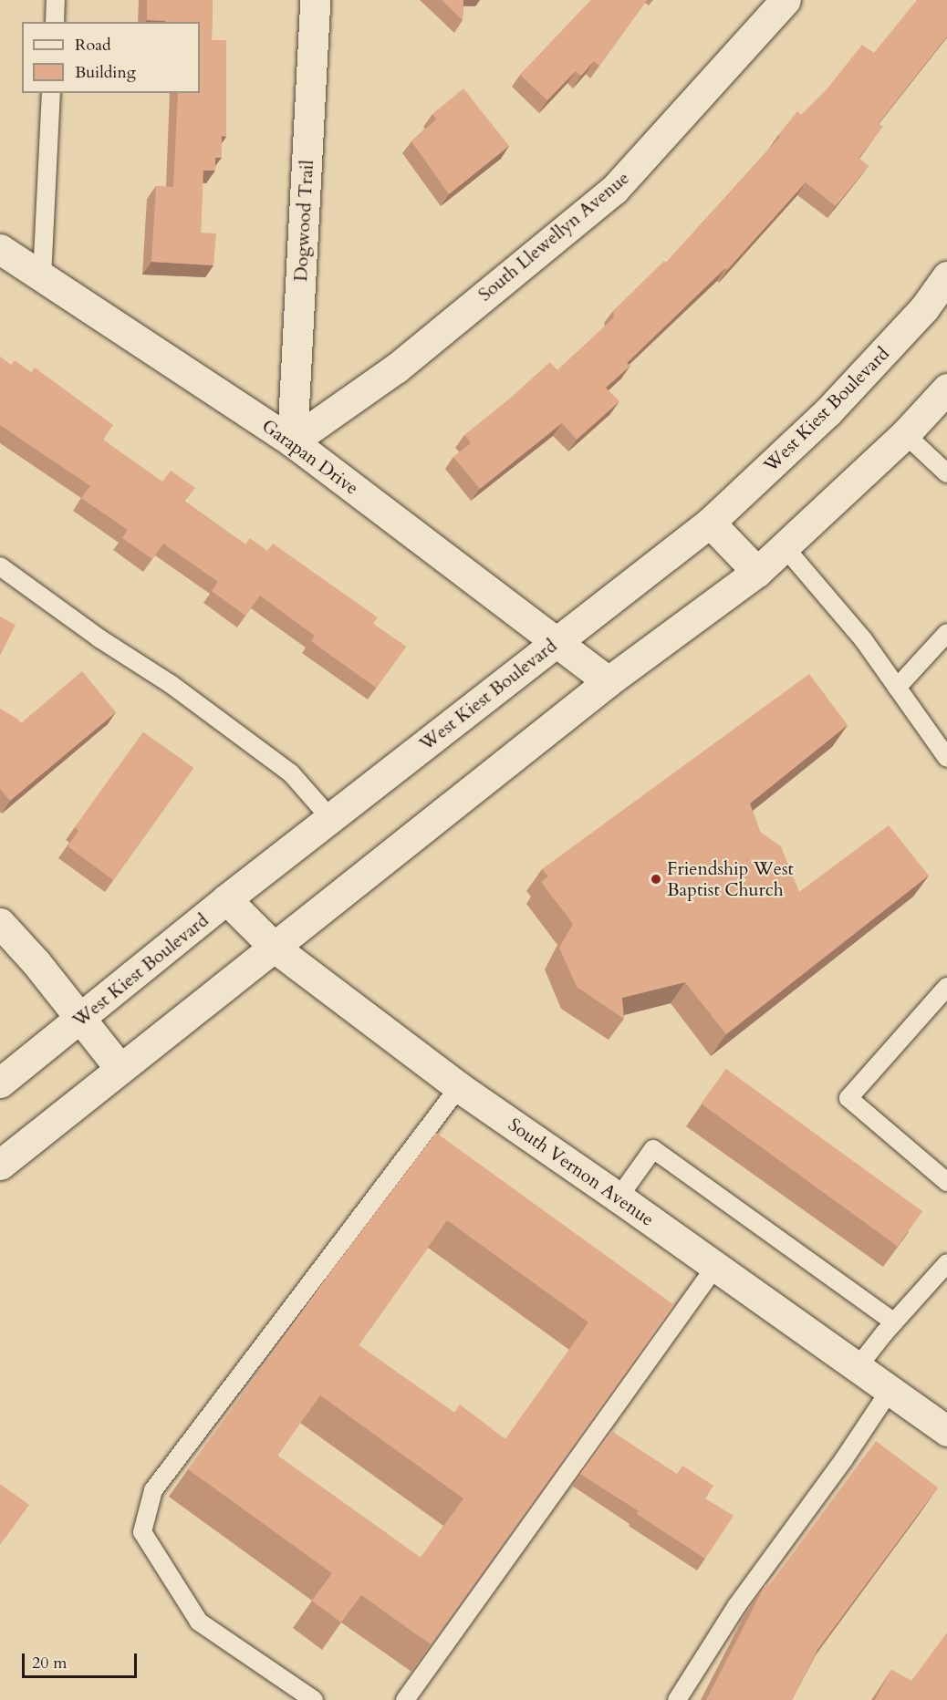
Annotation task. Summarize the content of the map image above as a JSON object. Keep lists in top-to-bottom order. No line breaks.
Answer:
{"streets":{"street":["Dogwood Trail","South Llewellyn Avenue","West Kiest Boulevard","Garapan Drive","South Vernon Avenue"]},"crossings":[["Dogwood Trail","South Llewellyn Avenue"],["Dogwood Trail","Garapan Drive"],["South Llewellyn Avenue","Garapan Drive"],["West Kiest Boulevard","Garapan Drive"],["West Kiest Boulevard","South Vernon Avenue"]],"places":["Friendship West Baptist Church"],"legend":["Road","Building"],"scale_bar":"20 m"}
